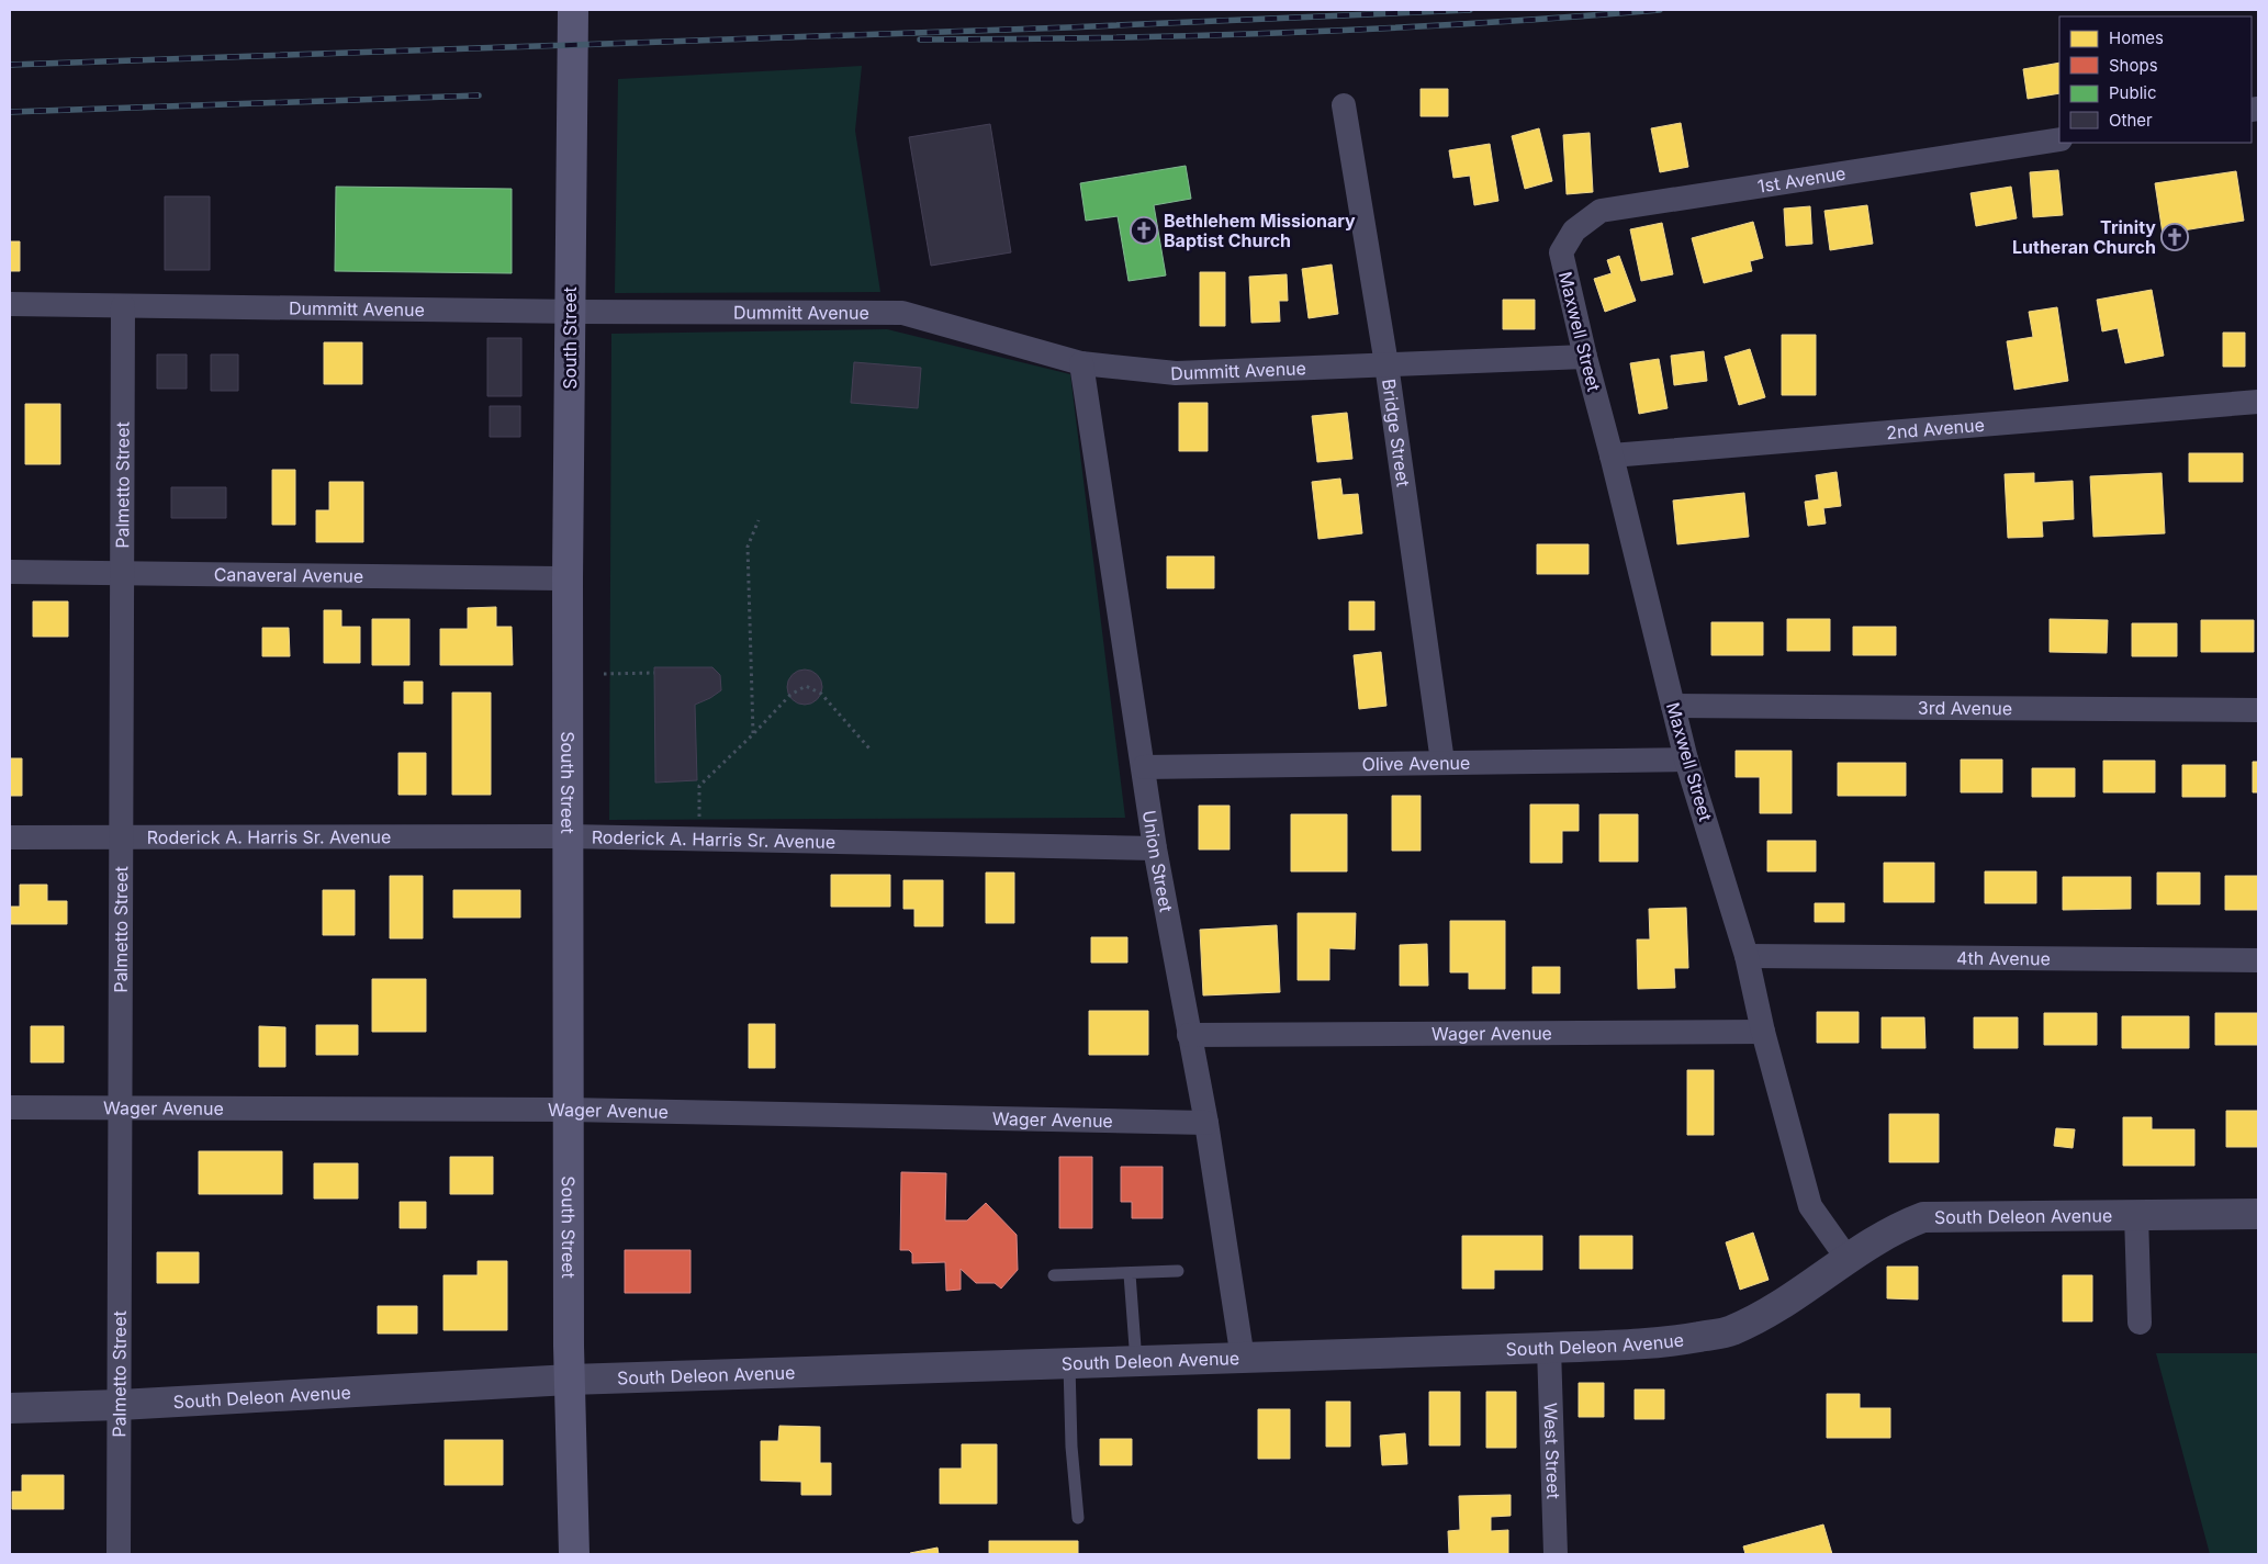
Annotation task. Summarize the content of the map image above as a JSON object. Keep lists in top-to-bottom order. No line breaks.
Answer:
{"streets":{"main road":["South Street"],"street":["1st Avenue","Dummitt Avenue","Maxwell Street","2nd Avenue","Bridge Street","Palmetto Street","Canaveral Avenue","3rd Avenue","Olive Avenue","Roderick A. Harris Sr. Avenue","Union Street","4th Avenue","Wager Avenue","South Deleon Avenue","West Street"]},"crossings":[["1st Avenue","Maxwell Street"],["Dummitt Avenue","Maxwell Street"],["Dummitt Avenue","South Street"],["Dummitt Avenue","Bridge Street"],["Dummitt Avenue","Palmetto Street"],["Dummitt Avenue","Union Street"],["Maxwell Street","2nd Avenue"],["Maxwell Street","3rd Avenue"],["Maxwell Street","Olive Avenue"],["Maxwell Street","4th Avenue"],["Maxwell Street","Wager Avenue"],["Maxwell Street","South Deleon Avenue"],["South Street","Canaveral Avenue"],["South Street","Roderick A. Harris Sr. Avenue"],["South Street","Wager Avenue"],["South Street","South Deleon Avenue"],["Bridge Street","Olive Avenue"],["Palmetto Street","Canaveral Avenue"],["Palmetto Street","Roderick A. Harris Sr. Avenue"],["Palmetto Street","Wager Avenue"],["Palmetto Street","South Deleon Avenue"],["Olive Avenue","Union Street"],["Roderick A. Harris Sr. Avenue","Union Street"],["Union Street","Wager Avenue"],["Union Street","South Deleon Avenue"],["South Deleon Avenue","West Street"]],"places":{"church":["Bethlehem Missionary Baptist Church","Trinity Lutheran Church"]},"legend":["Homes","Shops","Public","Other"]}
